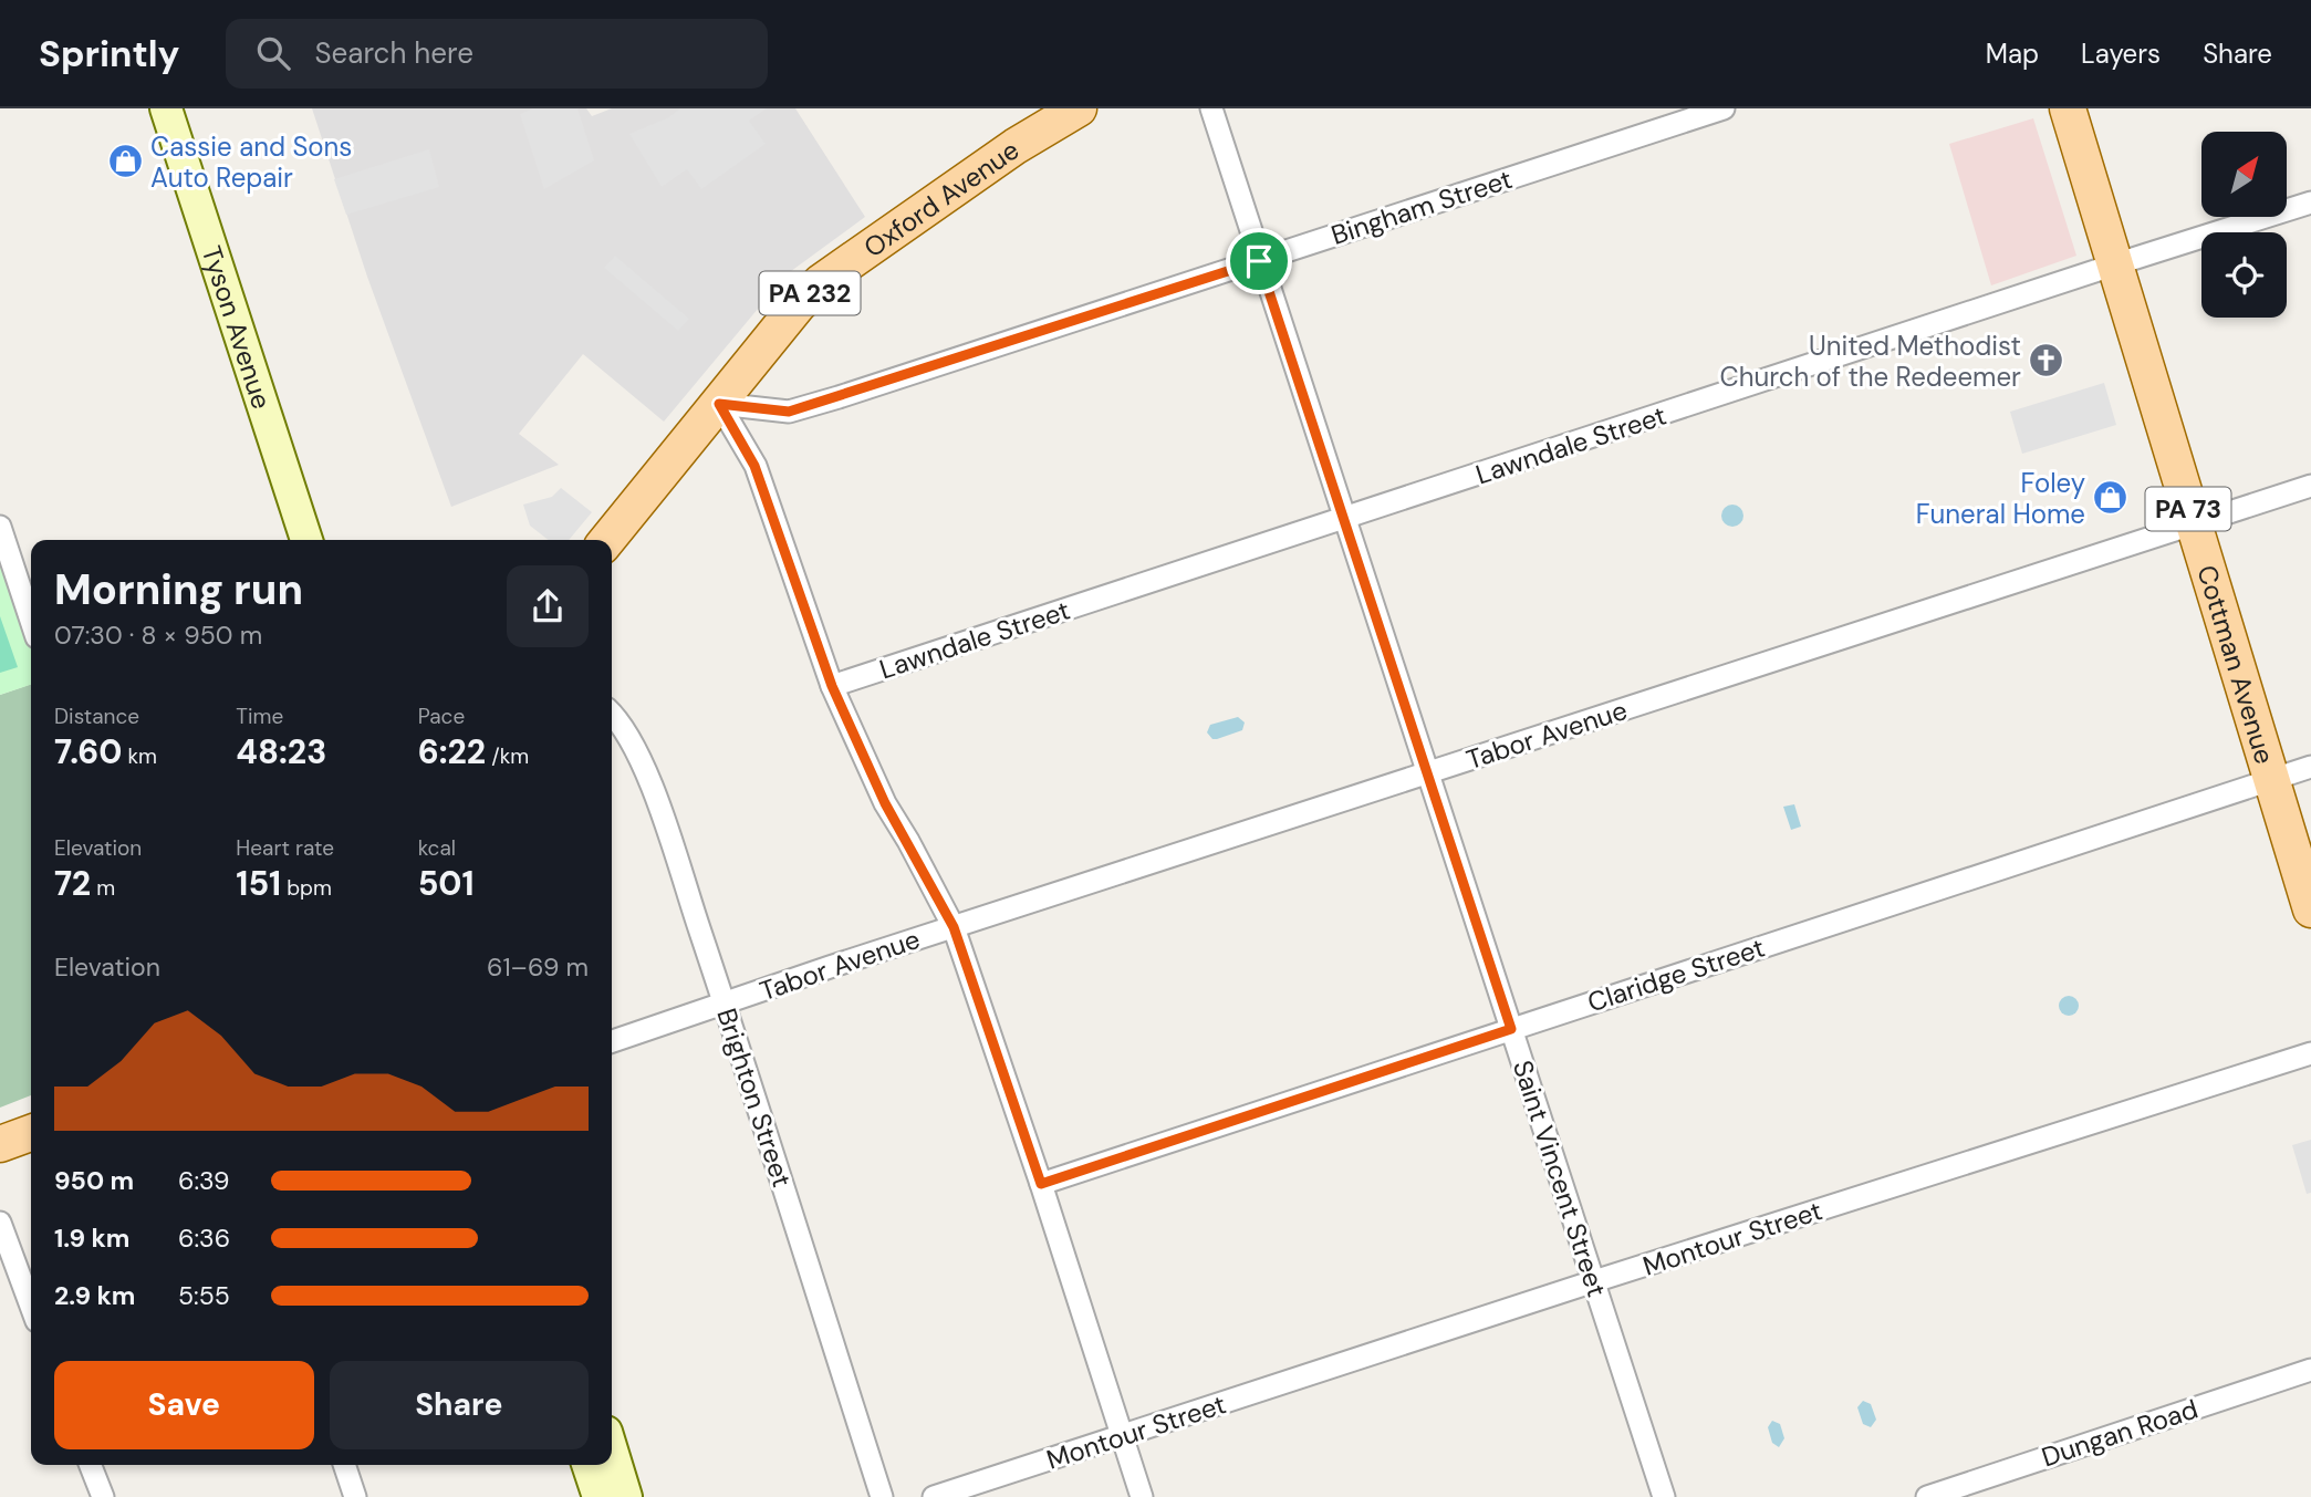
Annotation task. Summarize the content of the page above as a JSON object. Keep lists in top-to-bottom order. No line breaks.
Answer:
{"streets":{"main road":["Oxford Avenue","PA 232","PA 73","Cottman Avenue"],"street":["Bingham Street","Tyson Avenue","Lawndale Street","Tabor Avenue","Claridge Street","Brighton Street","Saint Vincent Street","Montour Street","Dungan Road"]},"crossings":[["Oxford Avenue","Bingham Street"],["Bingham Street","Saint Vincent Street"],["Lawndale Street","Cottman Avenue"],["Lawndale Street","Saint Vincent Street"],["Cottman Avenue","Tabor Avenue"],["Cottman Avenue","Claridge Street"],["Tabor Avenue","Brighton Street"],["Tabor Avenue","Saint Vincent Street"],["Claridge Street","Saint Vincent Street"],["Saint Vincent Street","Montour Street"]],"places":{"shop":["Cassie and Sons Auto Repair","Foley Funeral Home"],"church":["United Methodist Church of the Redeemer"]},"north":"top right","page":{"header":"Sprintly","search":"Search here","nav":["Map","Layers","Share"],"heading":["Morning run","07:30 · 8 × 950 m"],"stats":[["Distance","7.60 km"],["Time","48:23"],["Pace","6:22 /km"],["Elevation","72 m"],["Heart rate","151 bpm"],["kcal","501"]],"chart":["Elevation","61–69 m"],"list":[{"name":"950 m","note":"6:39"},{"name":"1.9 km","note":"6:36"},{"name":"2.9 km","note":"5:55"}],"buttons":["Save","Share"]}}
